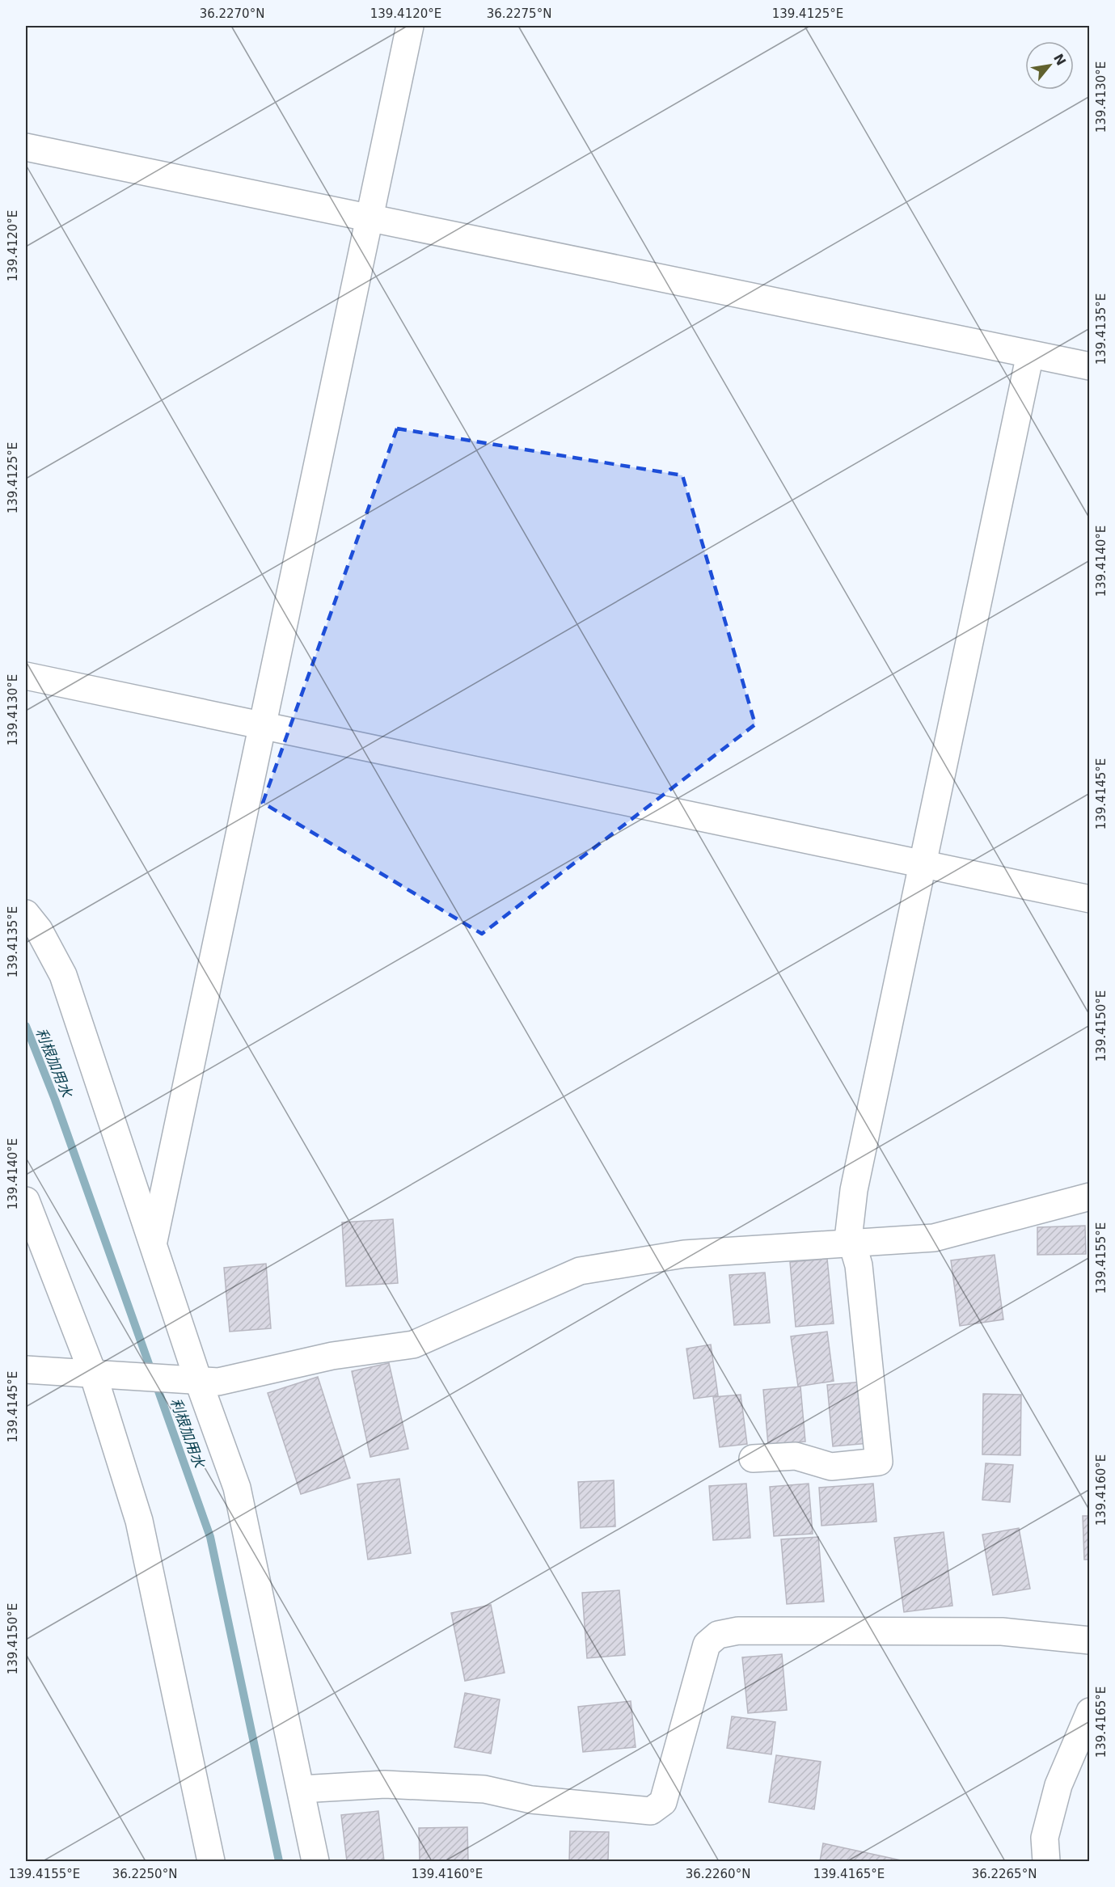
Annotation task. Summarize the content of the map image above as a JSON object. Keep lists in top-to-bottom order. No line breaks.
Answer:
{"water":["利根加用水"],"north":"top right","coordinates":["36.2270°N","139.4120°E","36.2275°N","139.4125°E","139.4130°E","139.4135°E","139.4140°E","139.4145°E","139.4150°E","139.4155°E","139.4160°E","139.4165°E","36.2250°N","36.2260°N","36.2265°N"]}
